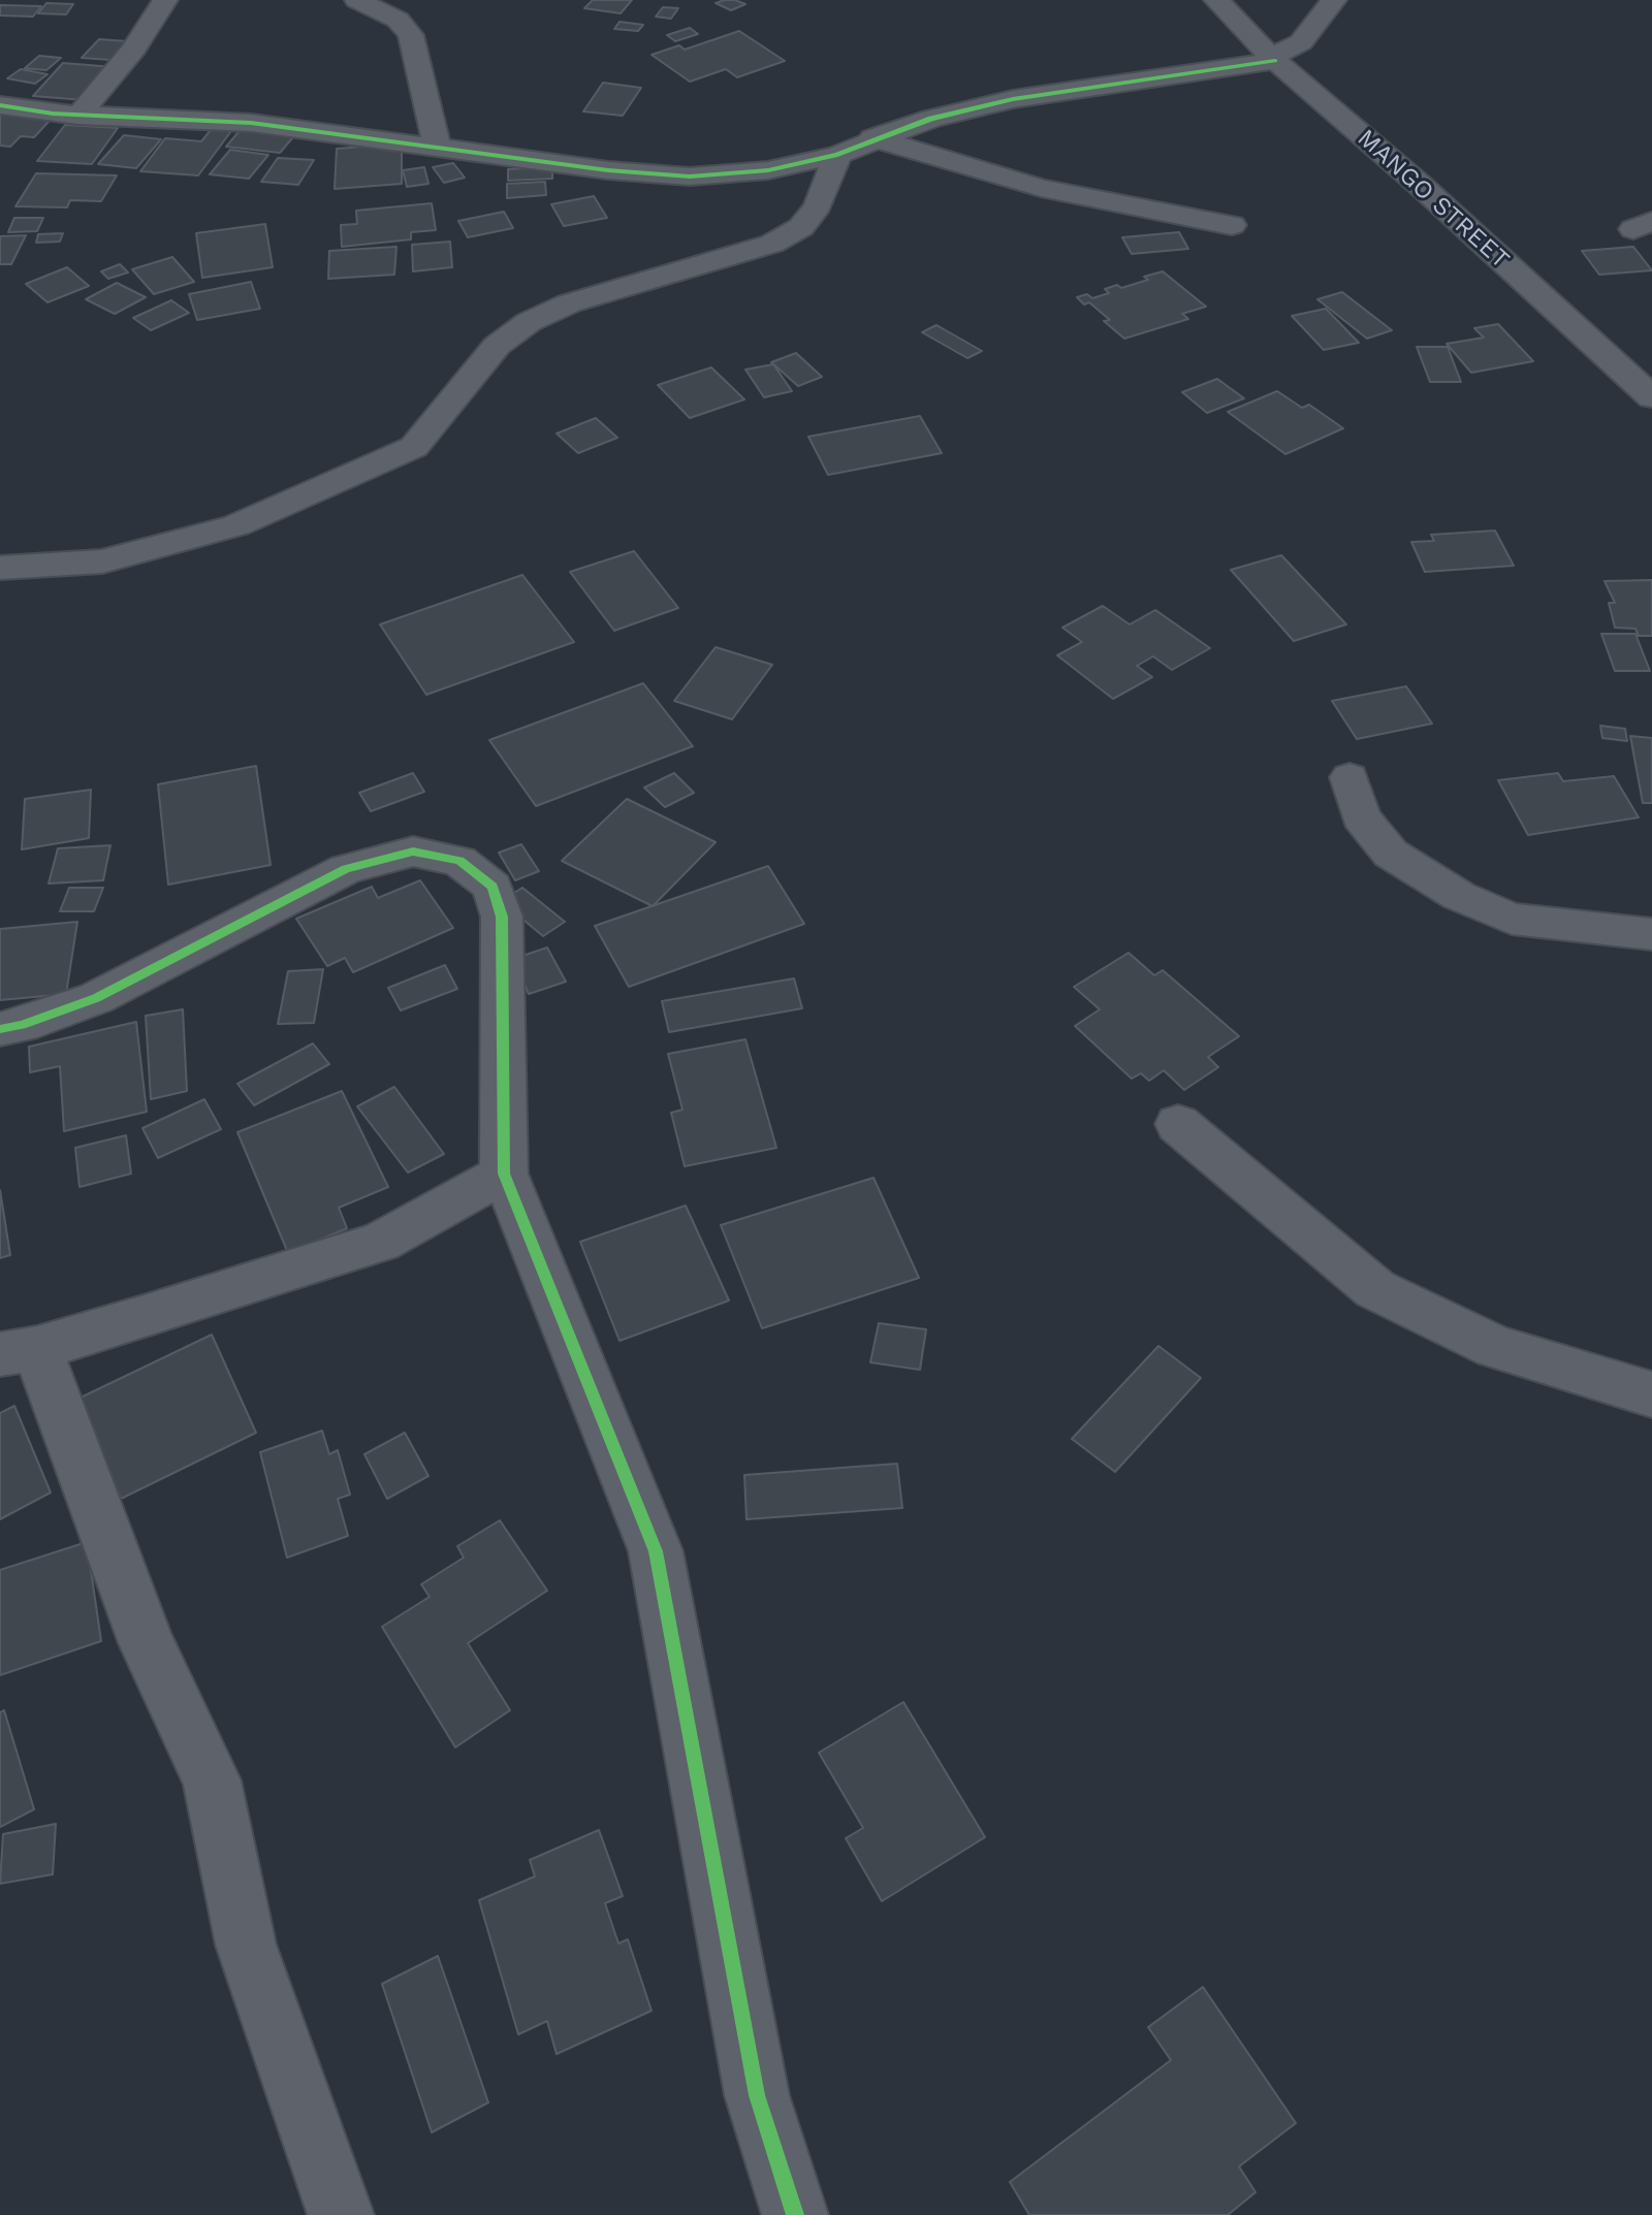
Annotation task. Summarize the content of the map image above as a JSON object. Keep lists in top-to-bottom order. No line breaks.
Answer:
{"streets":{"street":["MANGO STREET"]}}
